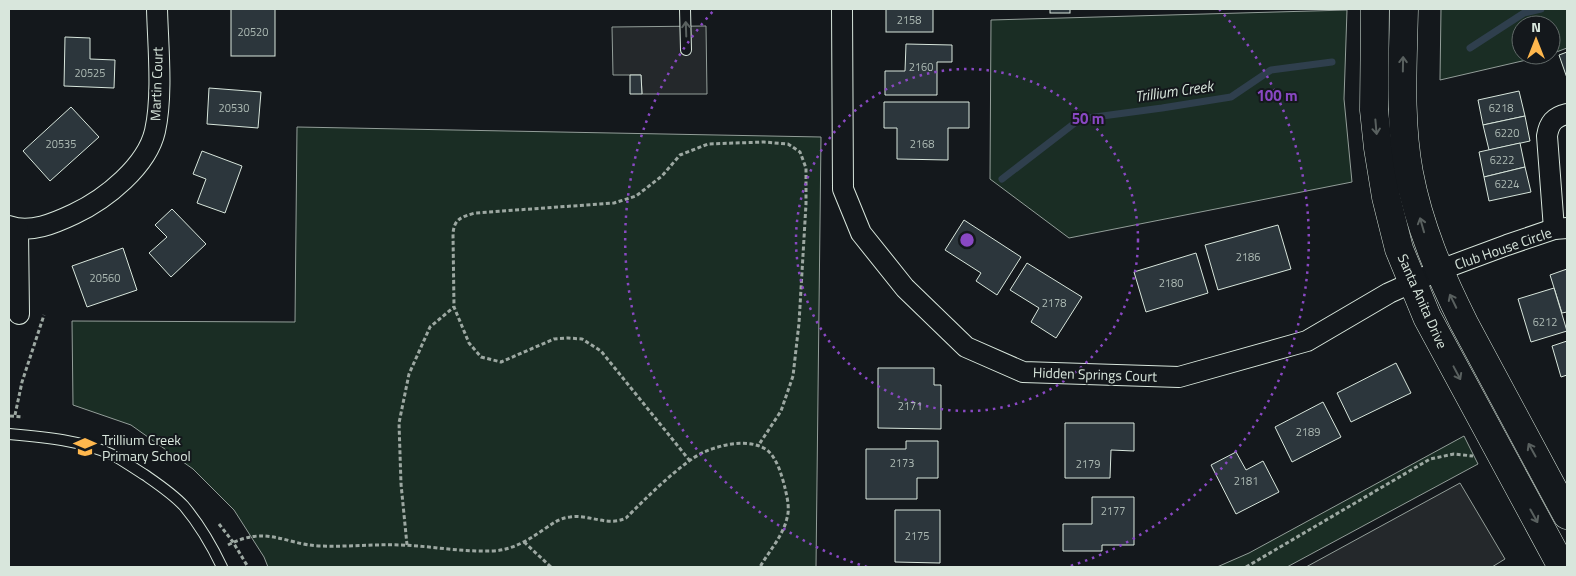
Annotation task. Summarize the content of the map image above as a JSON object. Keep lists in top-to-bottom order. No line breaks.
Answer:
{"streets":{"main road":["Santa Anita Drive"],"street":["Martin Court","Club House Circle","Hidden Springs Court"]},"crossings":[["Club House Circle","Santa Anita Drive"],["Club House Circle","Hidden Springs Court"],["Santa Anita Drive","Hidden Springs Court"]],"water":["Trillium Creek"],"places":{"school or university":["Trillium Creek Primary School"]},"house_numbers":["2158","20520","2160","20525","20530","6218","6220","20535","2168","6222","6224","2186","20560","2180","2178","6212","2171","2189","2173","2179","2181","2177","2175"],"north":"top","rings":["100 m","50 m"]}
